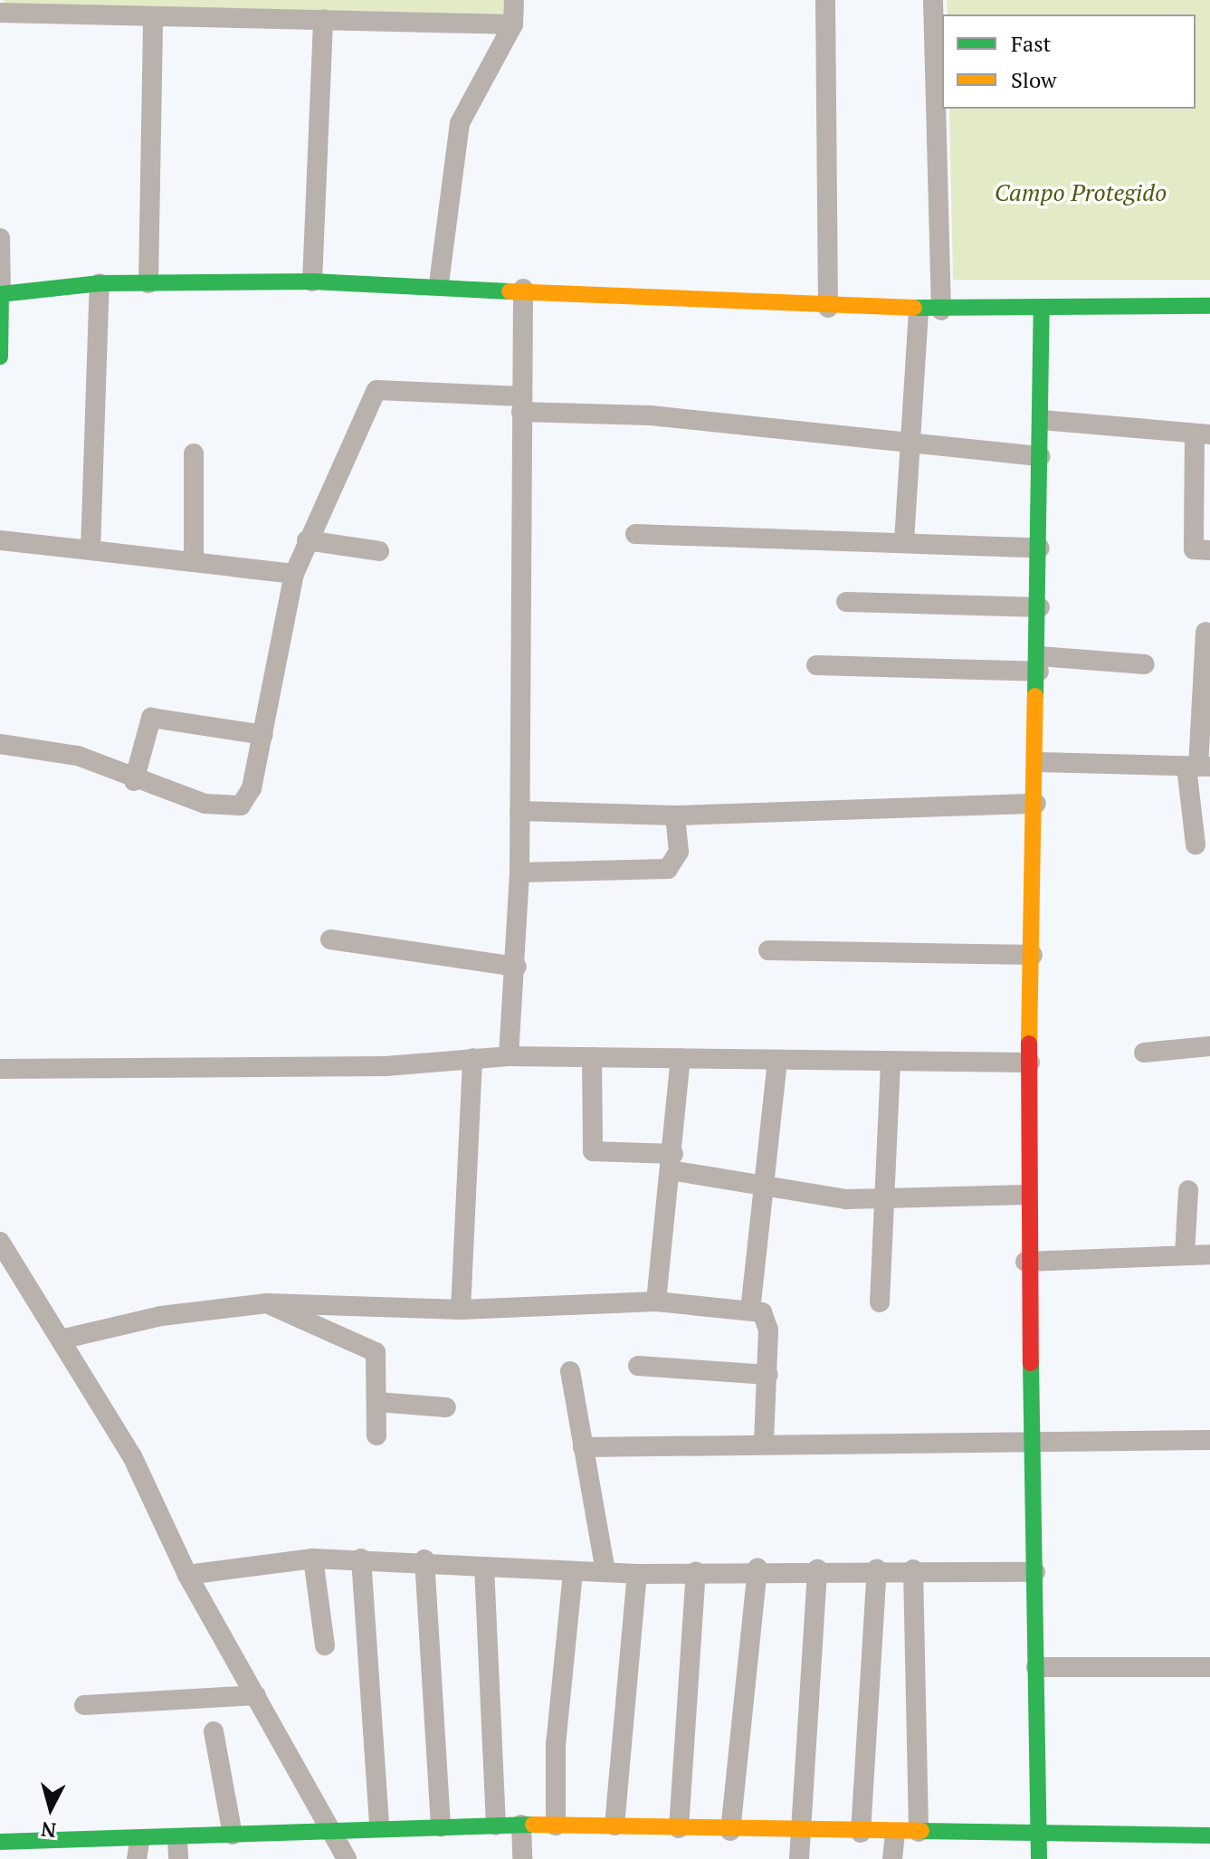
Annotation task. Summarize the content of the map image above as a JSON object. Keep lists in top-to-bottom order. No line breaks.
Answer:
{"parks":["Campo Protegido"],"legend":["Fast","Slow"],"north":"bottom"}
